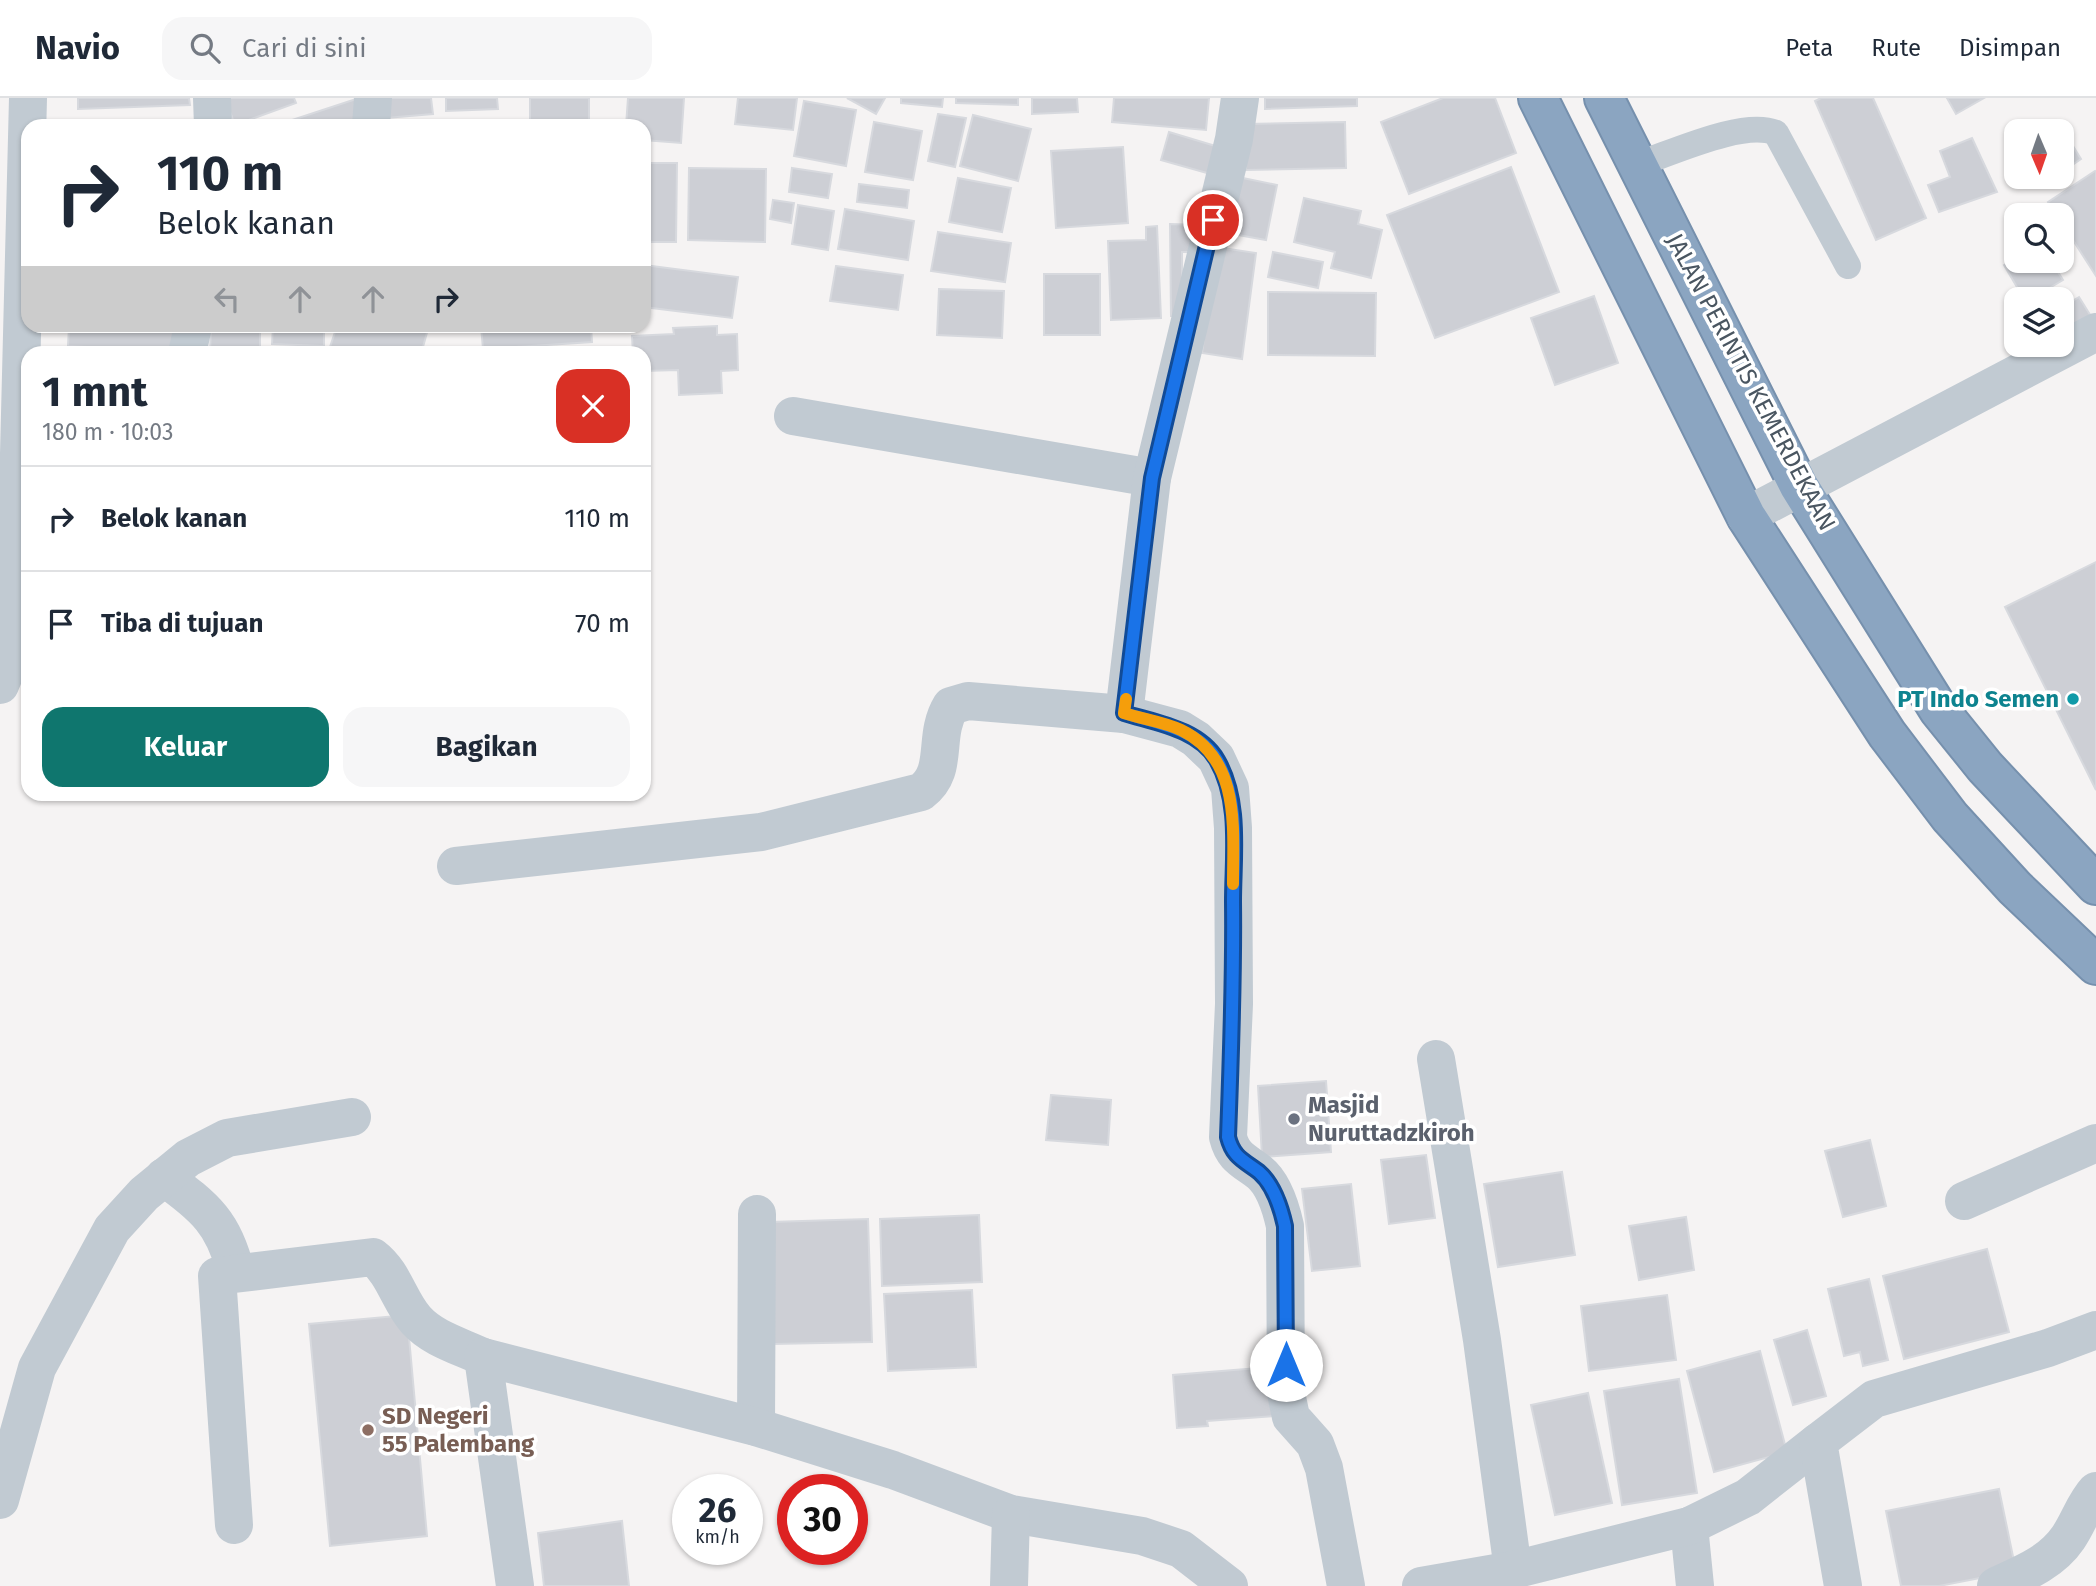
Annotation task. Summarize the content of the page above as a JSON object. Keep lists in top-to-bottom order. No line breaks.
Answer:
{"streets":{"highway":["JALAN PERINTIS KEMERDEKAAN"]},"places":["PT Indo Semen","Masjid Nuruttadzkiroh","SD Negeri 55 Palembang"],"north":"bottom","page":{"header":"Navio","search":"Cari di sini","nav":["Peta","Rute","Disimpan"],"turn":["110 m","Belok kanan"],"heading":["1 mnt","180 m · 10:03"],"list":[{"name":"Belok kanan","value":"110 m"},{"name":"Tiba di tujuan","value":"70 m"}],"buttons":["Keluar","Bagikan"],"speed":"26 km/h","limit":"30"}}
